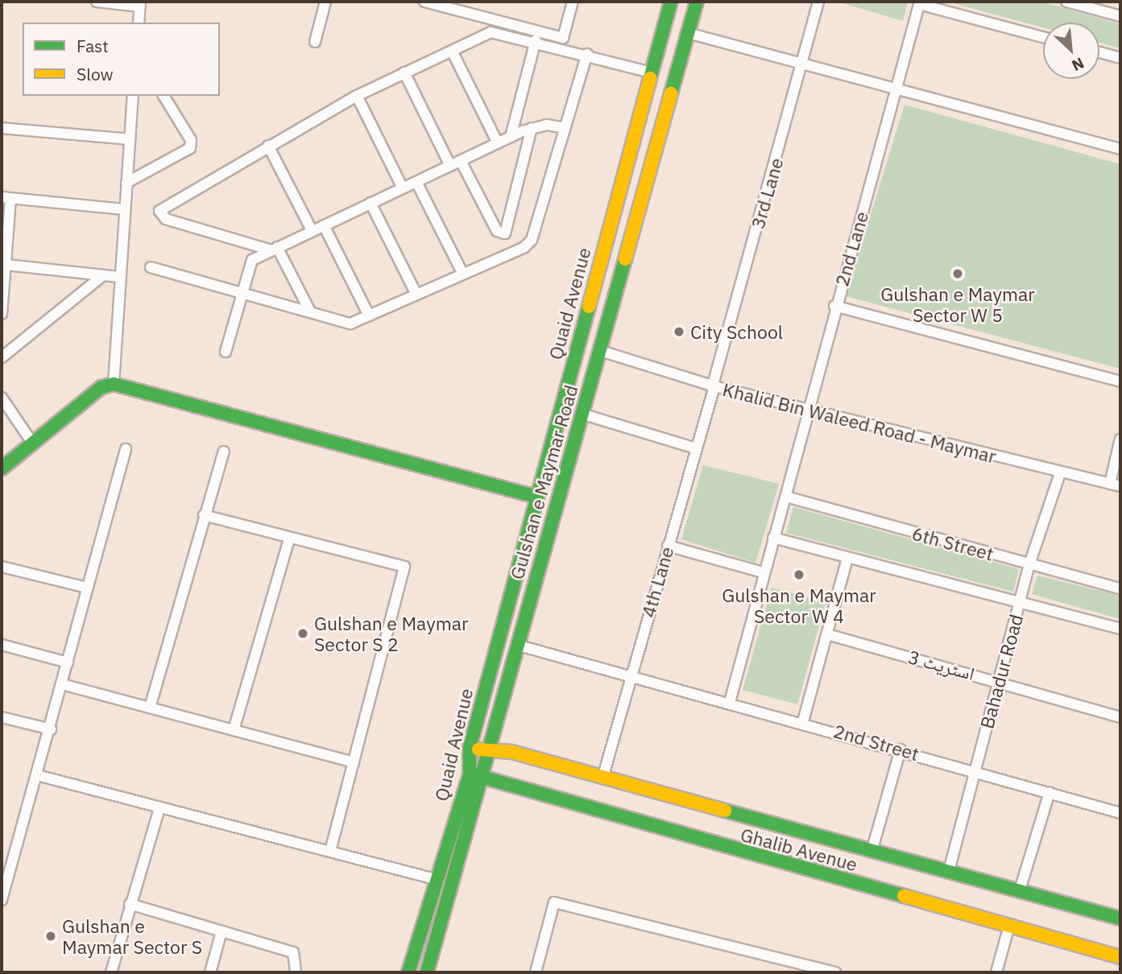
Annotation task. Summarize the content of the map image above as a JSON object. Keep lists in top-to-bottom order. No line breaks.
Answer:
{"streets":{"main road":["Quaid Avenue","Gulshan e Maymar Road","Ghalib Avenue"],"street":["3rd Lane","2nd Lane","Khalid Bin Waleed Road - Maymar","6th Street","4th Lane","اسٹریٹ 3","Bahadur Road","2nd Street"]},"crossings":[["3rd Lane","Khalid Bin Waleed Road - Maymar"],["3rd Lane","4th Lane"],["2nd Lane","Khalid Bin Waleed Road - Maymar"],["2nd Lane","6th Street"],["Quaid Avenue","Gulshan e Maymar Road"],["Quaid Avenue","Ghalib Avenue"],["Khalid Bin Waleed Road - Maymar","Gulshan e Maymar Road"],["Khalid Bin Waleed Road - Maymar","4th Lane"],["Khalid Bin Waleed Road - Maymar","Bahadur Road"],["Gulshan e Maymar Road","2nd Street"],["Gulshan e Maymar Road","Ghalib Avenue"],["6th Street","Bahadur Road"],["4th Lane","2nd Street"],["4th Lane","Ghalib Avenue"],["اسٹریٹ 3","Bahadur Road"],["Bahadur Road","2nd Street"],["Bahadur Road","Ghalib Avenue"]],"places":["Gulshan e Maymar Sector W 5","City School","Gulshan e Maymar Sector W 4","Gulshan e Maymar Sector S 2","Gulshan e Maymar Sector S"],"legend":["Fast","Slow"],"north":"bottom right"}
